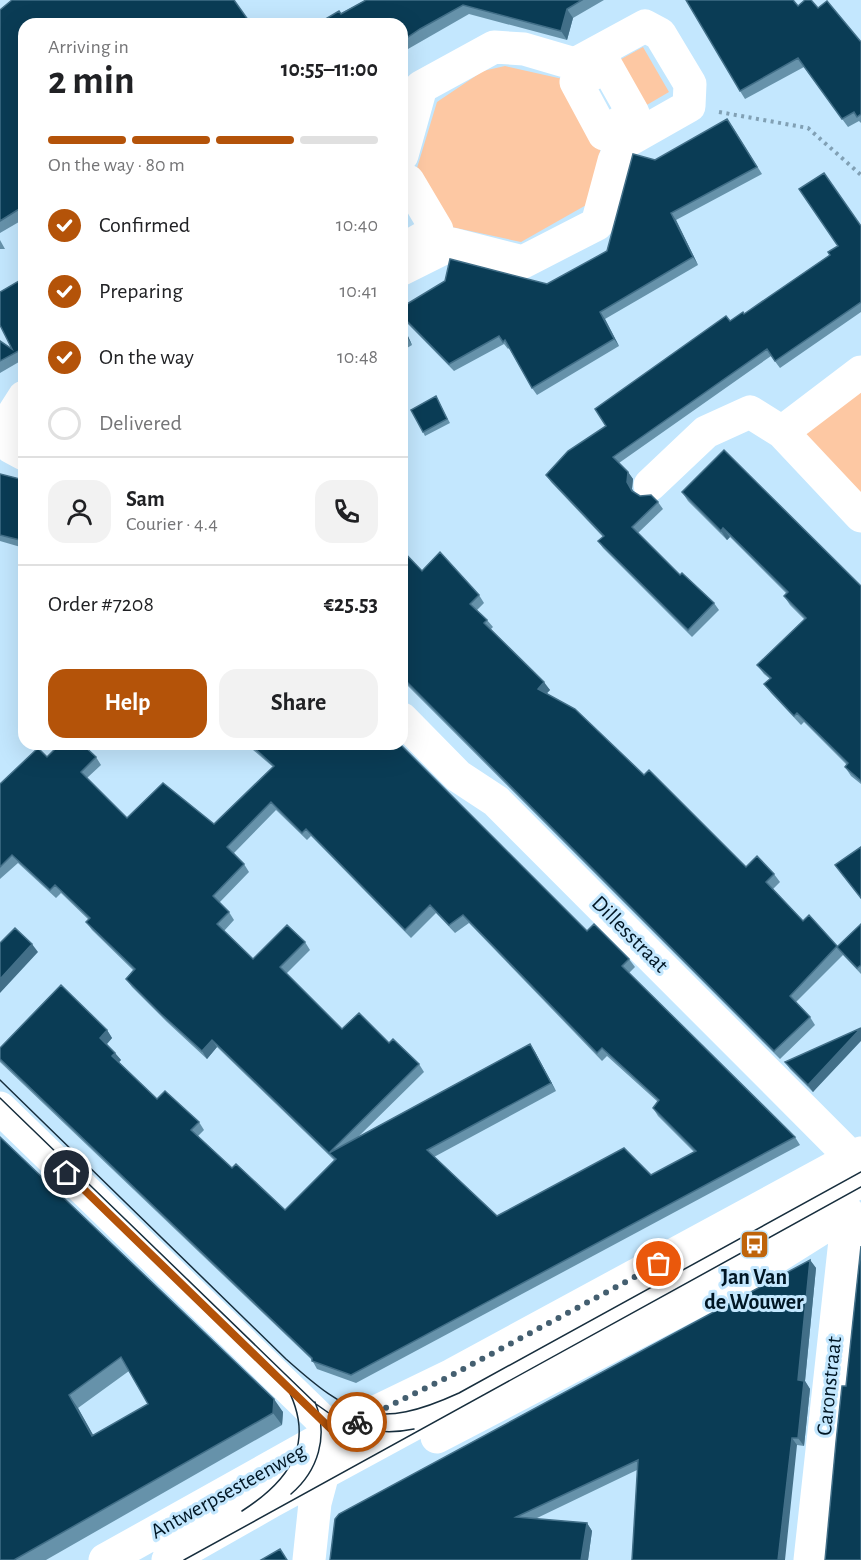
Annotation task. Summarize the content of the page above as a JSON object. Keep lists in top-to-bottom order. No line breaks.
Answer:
{"streets":{"street":["Dillesstraat","Caronstraat","Antwerpsesteenweg"]},"crossings":[["Dillesstraat","Antwerpsesteenweg"]],"places":{"bus stop":["Jan Van de Wouwer"]},"page":{"heading":["2 min","Arriving in","10:55–11:00"],"panel":["Sam","Courier · 4.4","Order #7208","€25.53"],"bar":"On the way · 80 m","list":[["Confirmed","10:40"],["Preparing","10:41"],["On the way","10:48"],"Delivered"],"buttons":["Help","Share"]}}
